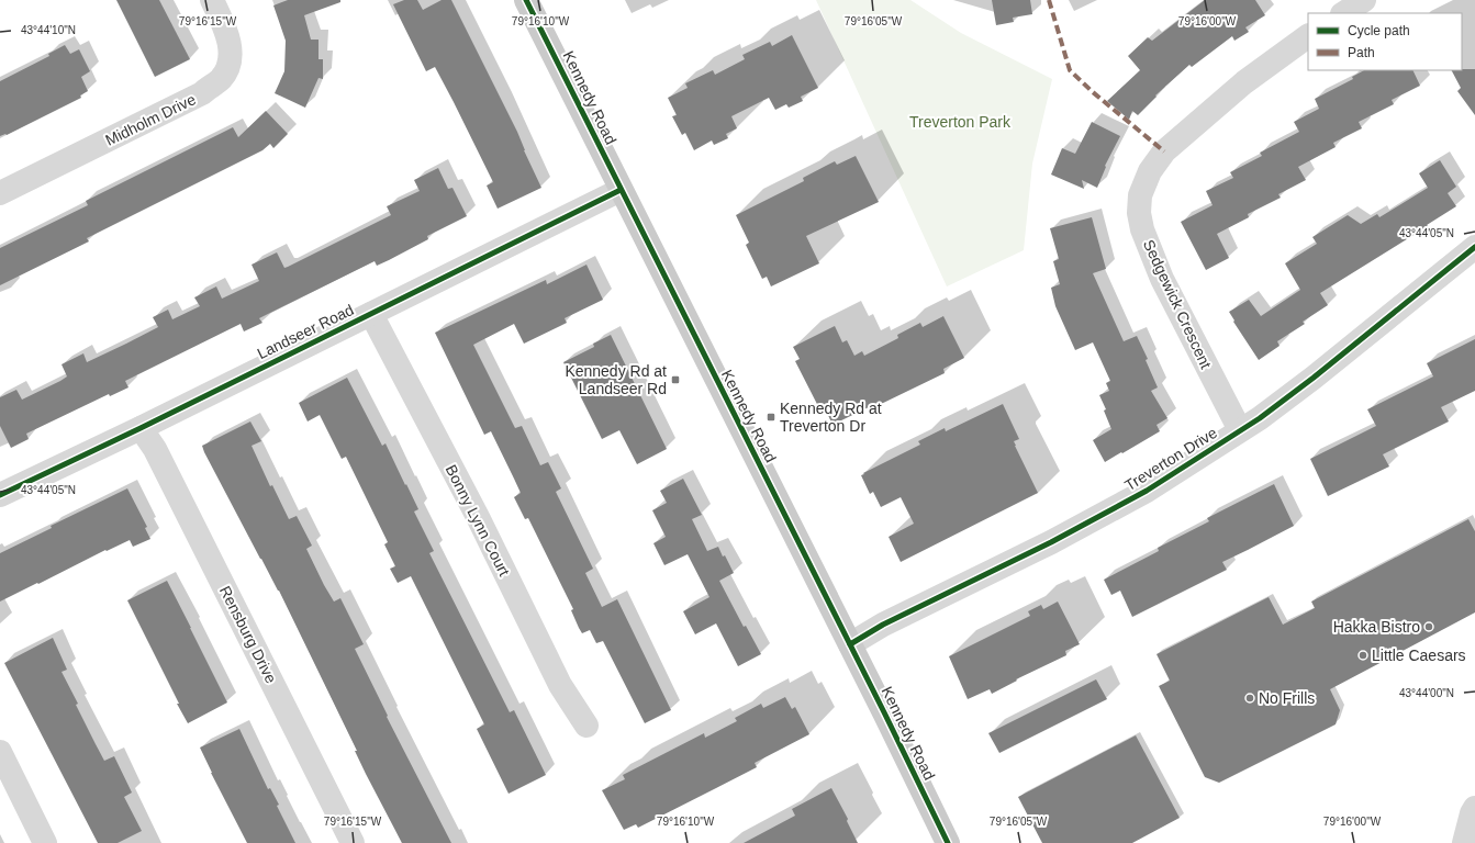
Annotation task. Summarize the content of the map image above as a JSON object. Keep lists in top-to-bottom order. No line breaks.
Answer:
{"streets":{"main road":["Kennedy Road"],"street":["Midholm Drive","Sedgewick Crescent","Landseer Road","Treverton Drive","Bonny Lynn Court","Rensburg Drive"]},"crossings":[["Kennedy Road","Landseer Road"],["Kennedy Road","Treverton Drive"],["Sedgewick Crescent","Treverton Drive"],["Landseer Road","Bonny Lynn Court"],["Landseer Road","Rensburg Drive"]],"parks":["Treverton Park"],"places":{"transit":["Kennedy Rd at Landseer Rd","Kennedy Rd at Treverton Dr"],"other":["Hakka Bistro","Little Caesars","No Frills"]},"legend":["Cycle path","Path"],"coordinates":["79°16'15\"W","79°16'10\"W","79°16'05\"W","79°16'00\"W","43°44'10\"N","43°44'05\"N","43°44'00\"N"]}
